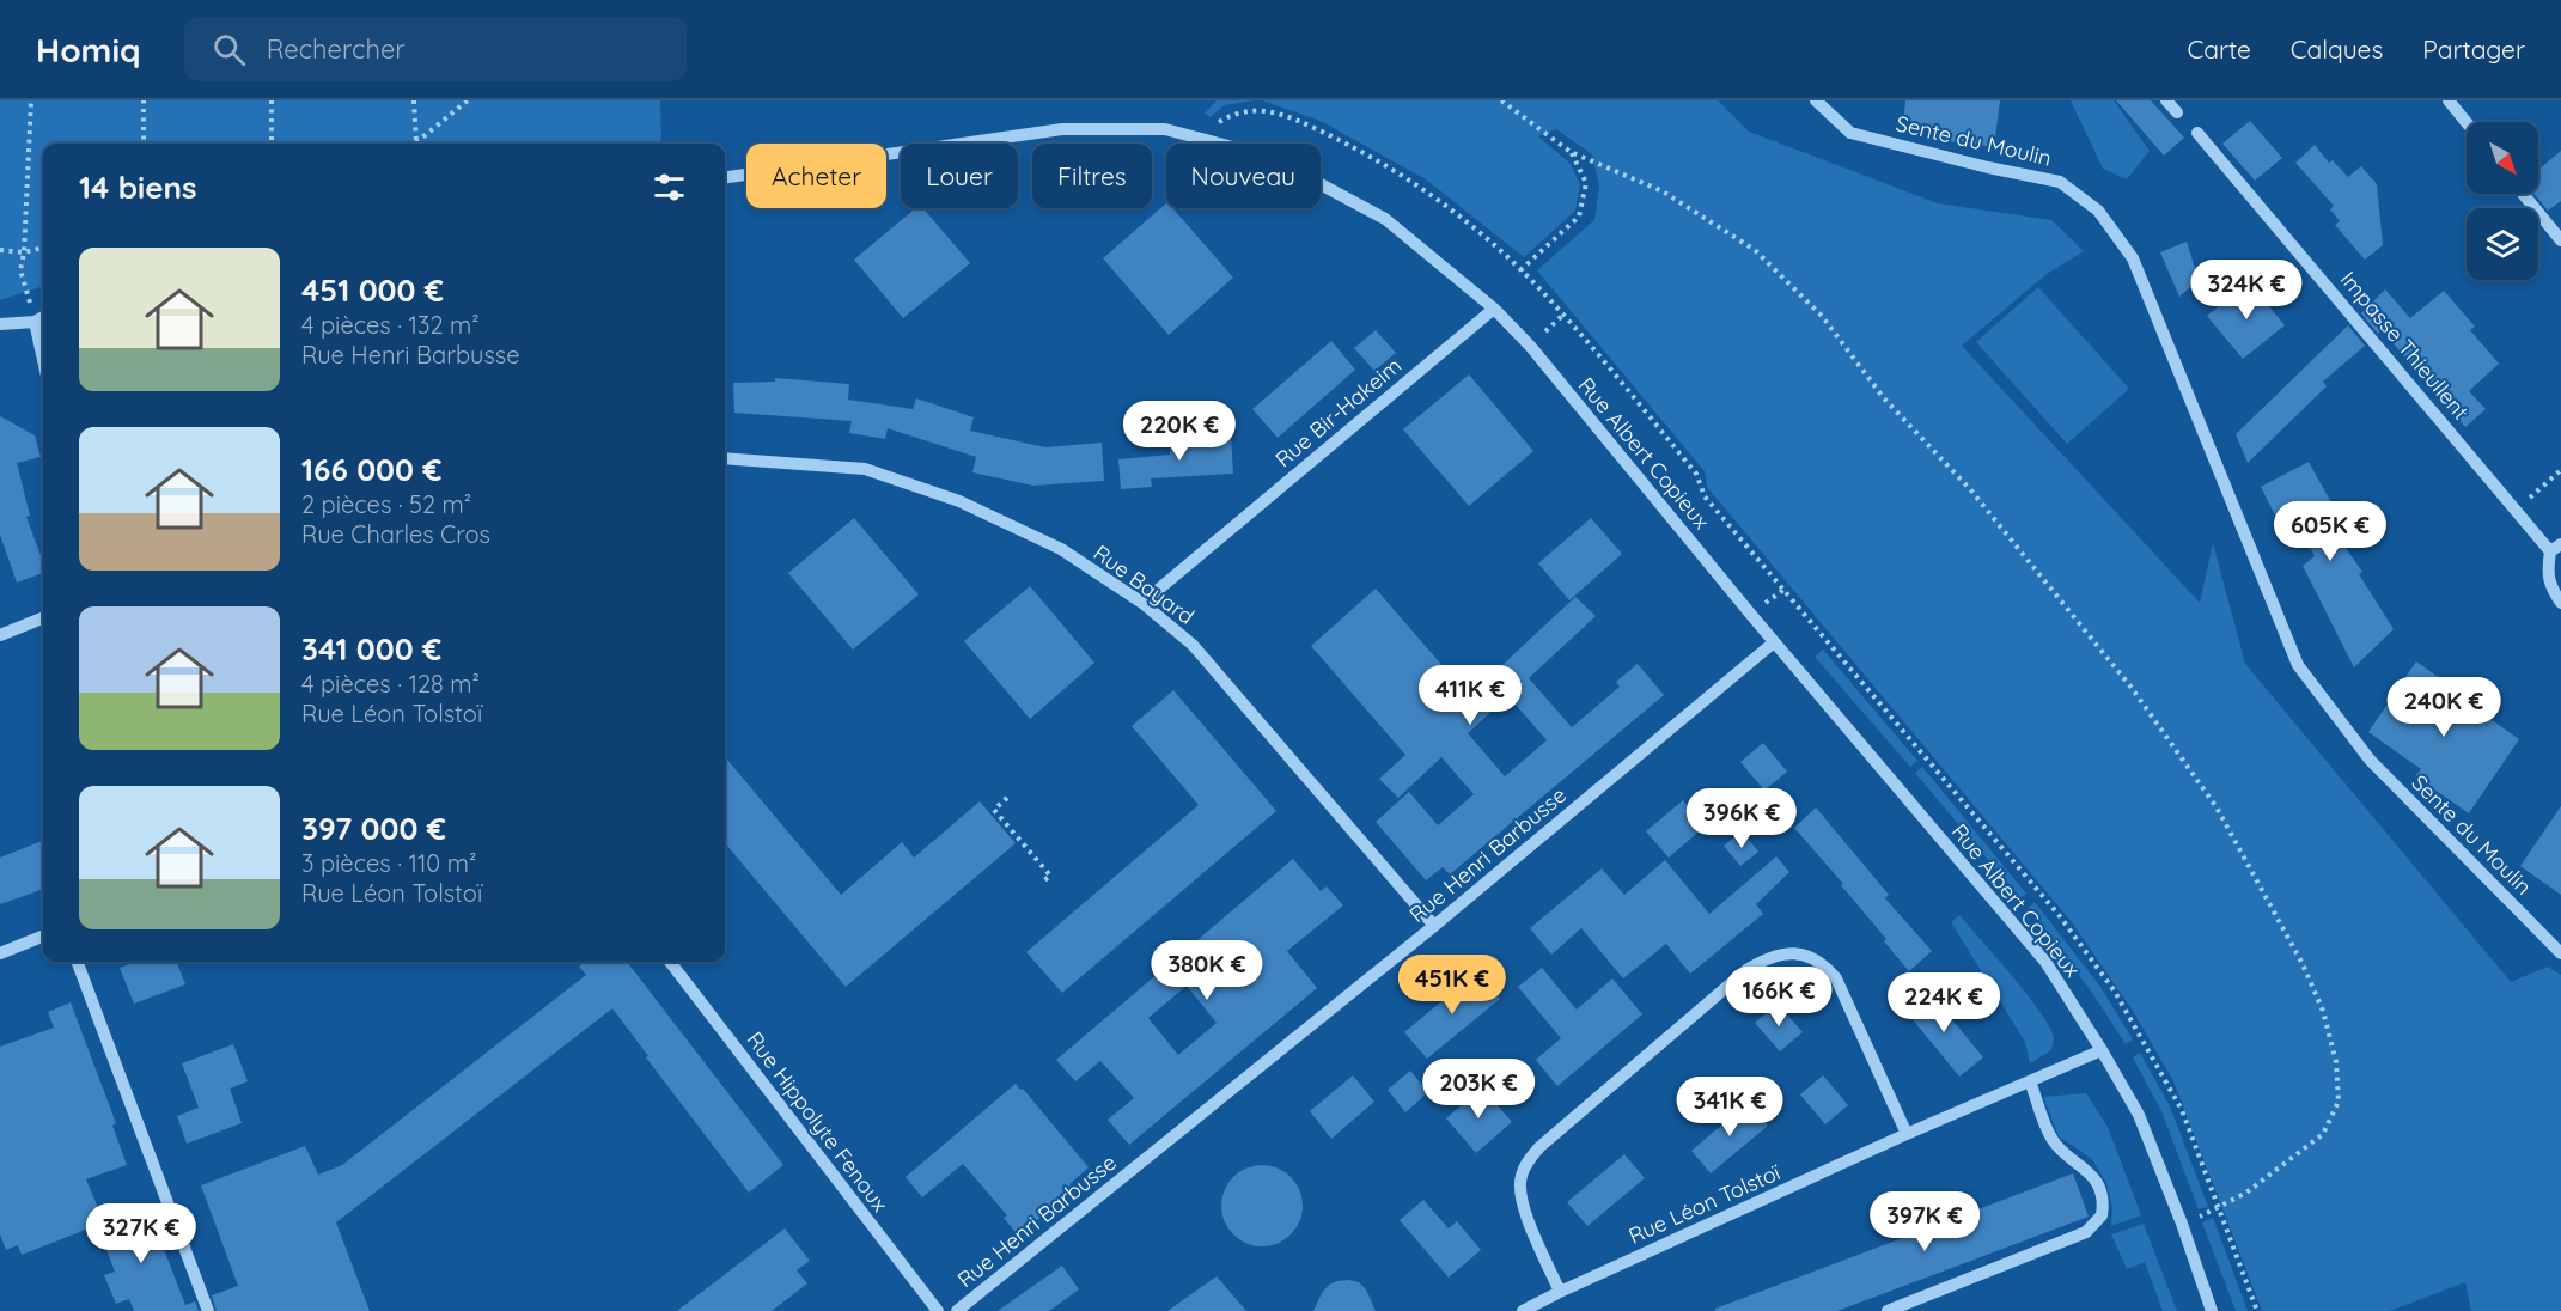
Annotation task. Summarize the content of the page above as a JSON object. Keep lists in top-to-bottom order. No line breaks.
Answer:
{"streets":{"street":["Sente du Moulin","Impasse Thieullent","Rue Bir-Hakeim","Rue Albert Copieux","Rue Bayard","Rue Henri Barbusse","Rue Hippolyte Fenoux","Rue Léon Tolstoï"]},"crossings":[["Rue Bir-Hakeim","Rue Albert Copieux"],["Rue Bir-Hakeim","Rue Bayard"],["Rue Albert Copieux","Rue Henri Barbusse"],["Rue Albert Copieux","Rue Léon Tolstoï"],["Rue Bayard","Rue Henri Barbusse"]],"north":"bottom right","page":{"header":"Homiq","search":"Rechercher","nav":["Carte","Calques","Partager"],"chip":["Acheter","Louer","Filtres","Nouveau"],"heading":"14 biens","list":[{"name":"451 000 €","note":"4 pièces · 132 m² · Rue Henri Barbusse"},{"name":"166 000 €","note":"2 pièces · 52 m² · Rue Charles Cros"},{"name":"341 000 €","note":"4 pièces · 128 m² · Rue Léon Tolstoï"},{"name":"397 000 €","note":"3 pièces · 110 m² · Rue Léon Tolstoï"}],"price":["324K €","220K €","605K €","411K €","240K €","396K €","380K €","451K €","166K €","224K €","203K €","341K €","397K €","327K €"]}}
